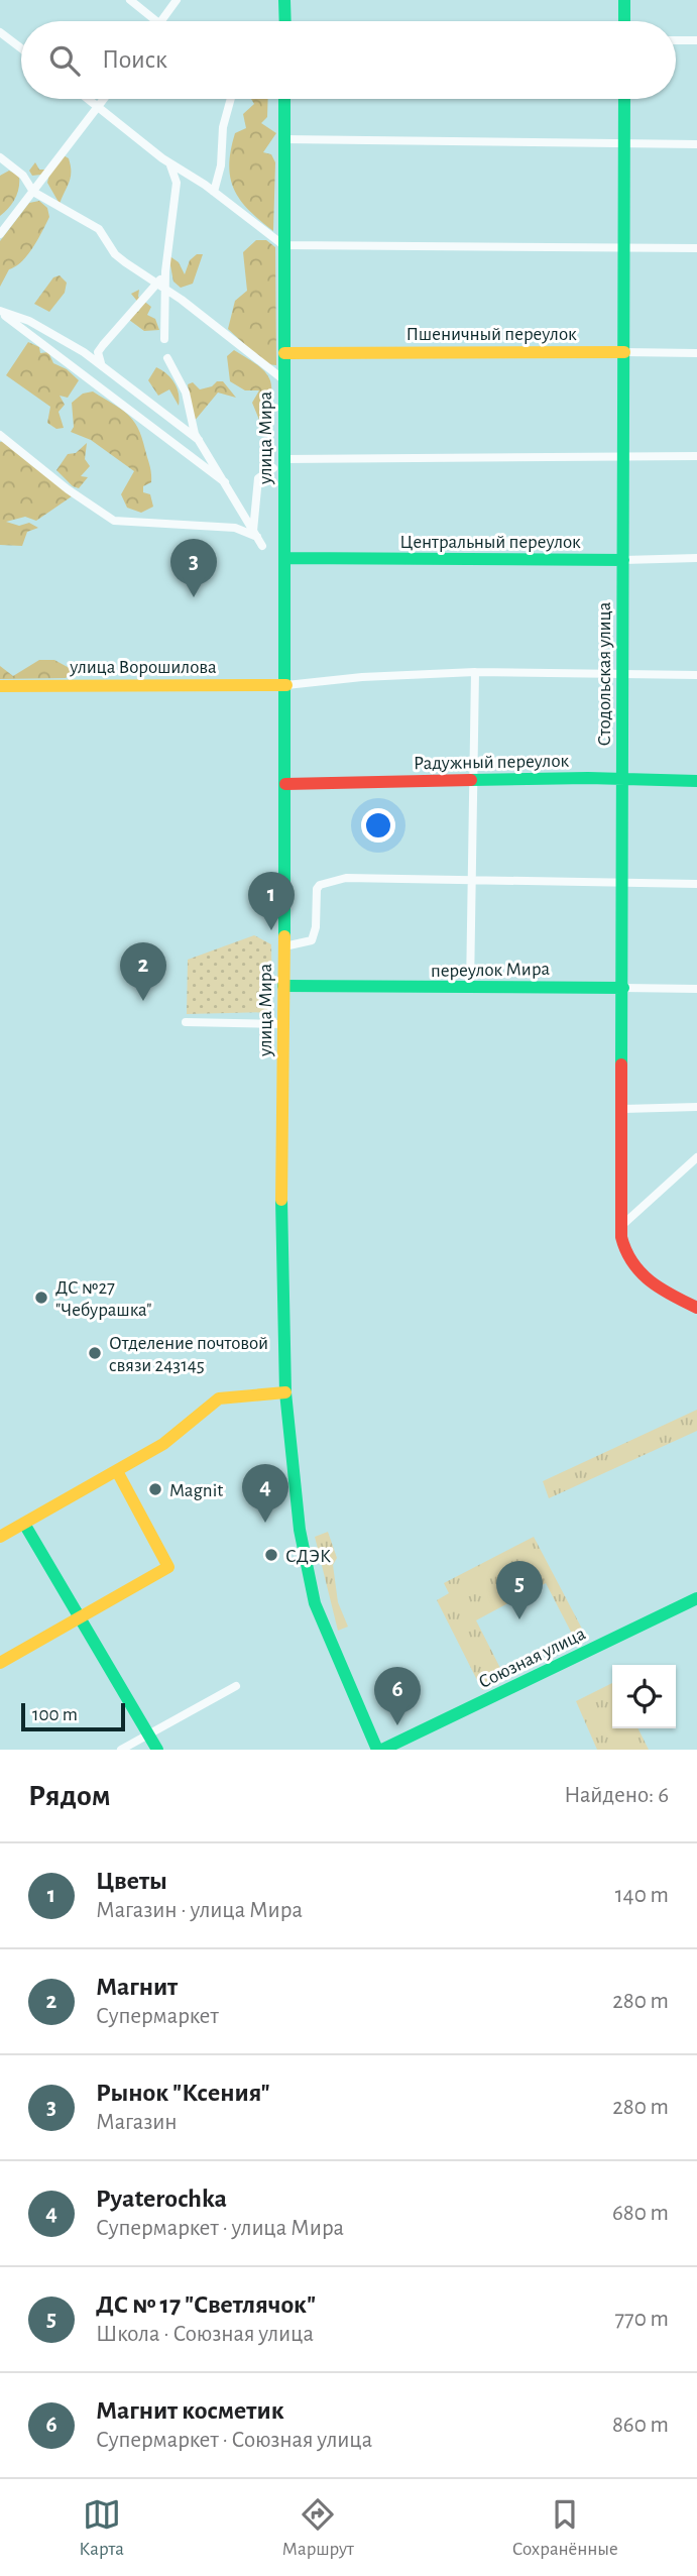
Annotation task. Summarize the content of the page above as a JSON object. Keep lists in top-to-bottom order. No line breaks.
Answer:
{"streets":{"street":["Пшеничный переулок","улица Мира","Центральный переулок","улица Ворошилова","Стодольская улица","Радужный переулок","переулок Мира","Союзная улица"]},"crossings":[["Пшеничный переулок","улица Мира"],["Пшеничный переулок","Стодольская улица"],["улица Мира","Центральный переулок"],["улица Мира","улица Ворошилова"],["улица Мира","Радужный переулок"],["улица Мира","переулок Мира"],["улица Мира","Союзная улица"],["Центральный переулок","Стодольская улица"],["Стодольская улица","Радужный переулок"],["Стодольская улица","переулок Мира"]],"places":["ДС №27 \"Чебурашка\"","Отделение почтовой связи 243145","Magnit","СДЭК"],"scale_bar":"100 m","page":{"search":"Поиск","pins":["3","1","2","4","5","6"],"scale":"100 m","heading":["Рядом","Найдено: 6"],"list":[{"mark":"1","name":"Цветы","note":"Магазин · улица Мира","value":"140 m"},{"mark":"2","name":"Магнит","note":"Супермаркет","value":"280 m"},{"mark":"3","name":"Рынок \"Ксения\"","note":"Магазин","value":"280 m"},{"mark":"4","name":"Pyaterochka","note":"Супермаркет · улица Мира","value":"680 m"},{"mark":"5","name":"ДС № 17 \"Светлячок\"","note":"Школа · Союзная улица","value":"770 m"},{"mark":"6","name":"Магнит косметик","note":"Супермаркет · Союзная улица","value":"860 m"}],"nav":["Карта","Маршрут","Сохранённые"]}}
